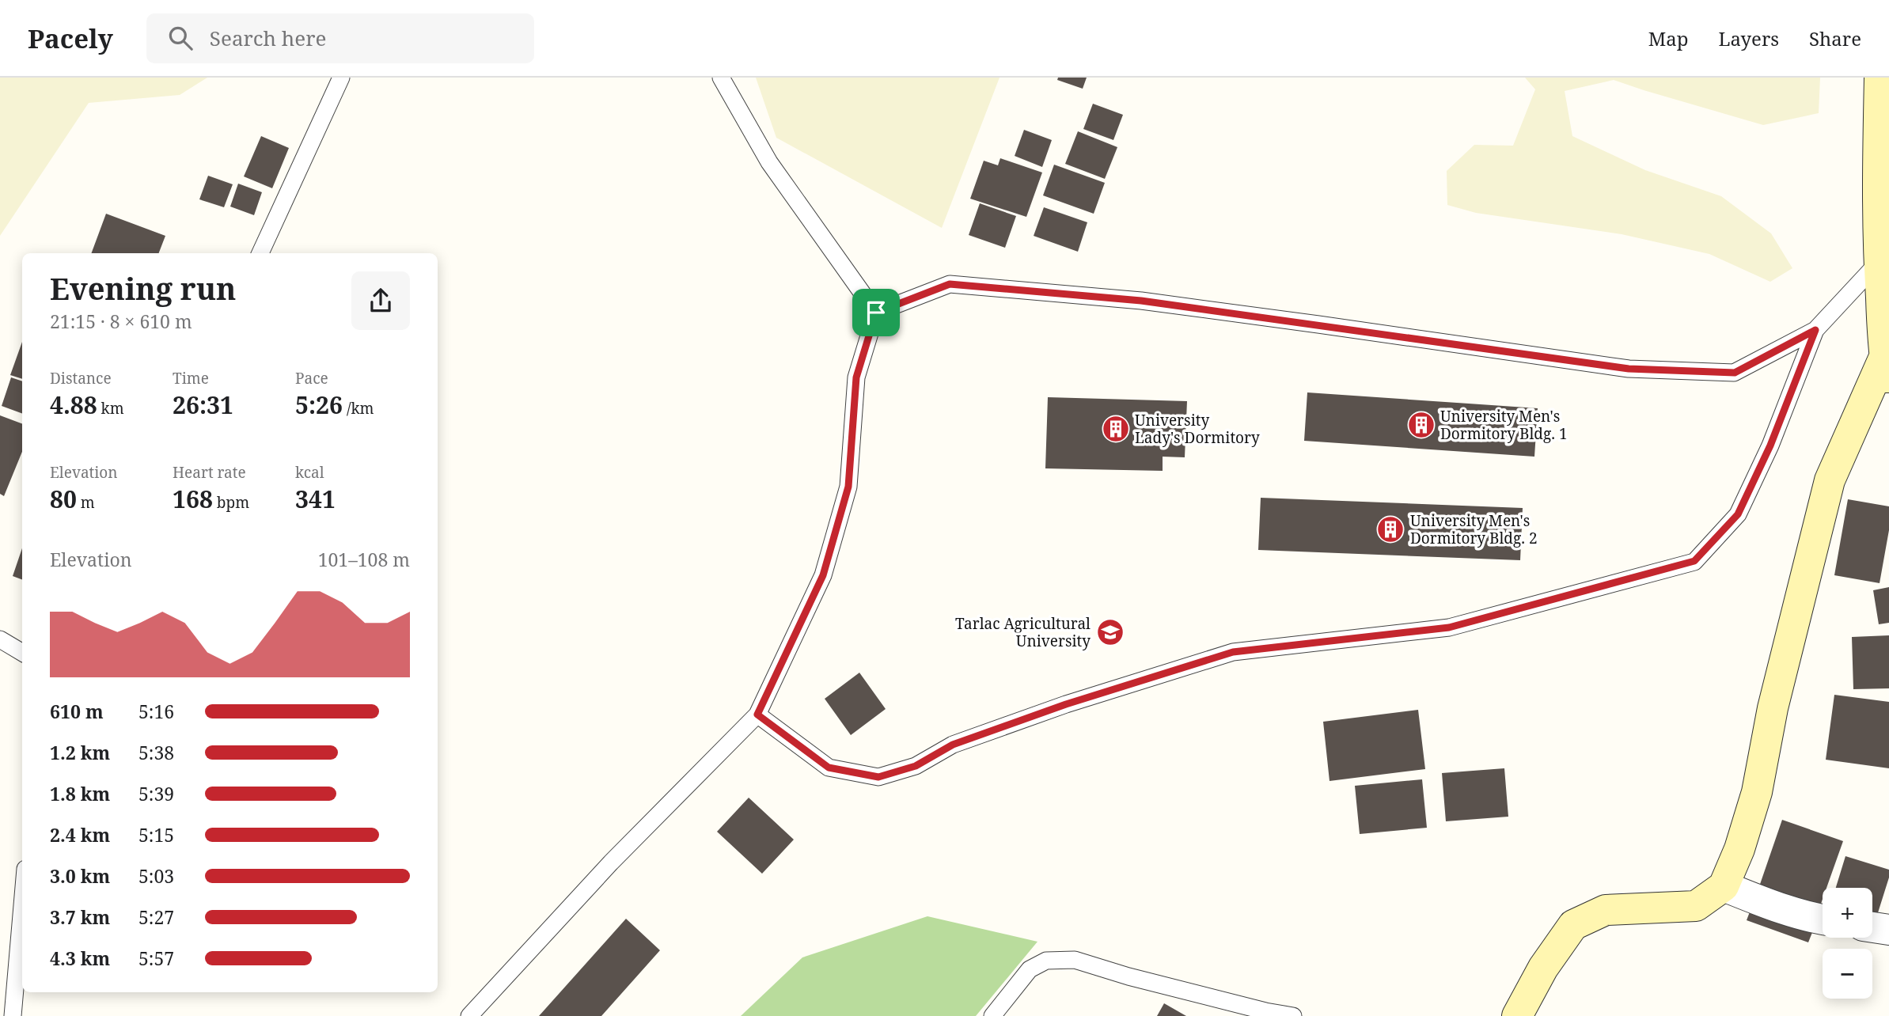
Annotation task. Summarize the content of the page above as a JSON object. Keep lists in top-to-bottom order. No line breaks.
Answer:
{"places":{"building":["University Men's Dormitory Bldg. 1","University Lady's Dormitory","University Men's Dormitory Bldg. 2"],"school or university":["Tarlac Agricultural University"]},"page":{"header":"Pacely","search":"Search here","nav":["Map","Layers","Share"],"heading":["Evening run","21:15 · 8 × 610 m"],"stats":[["Distance","4.88 km"],["Time","26:31"],["Pace","5:26 /km"],["Elevation","80 m"],["Heart rate","168 bpm"],["kcal","341"]],"chart":["Elevation","101–108 m"],"list":[{"name":"610 m","note":"5:16"},{"name":"1.2 km","note":"5:38"},{"name":"1.8 km","note":"5:39"},{"name":"2.4 km","note":"5:15"},{"name":"3.0 km","note":"5:03"},{"name":"3.7 km","note":"5:27"},{"name":"4.3 km","note":"5:57"}],"map_buttons":["+","−"]}}
